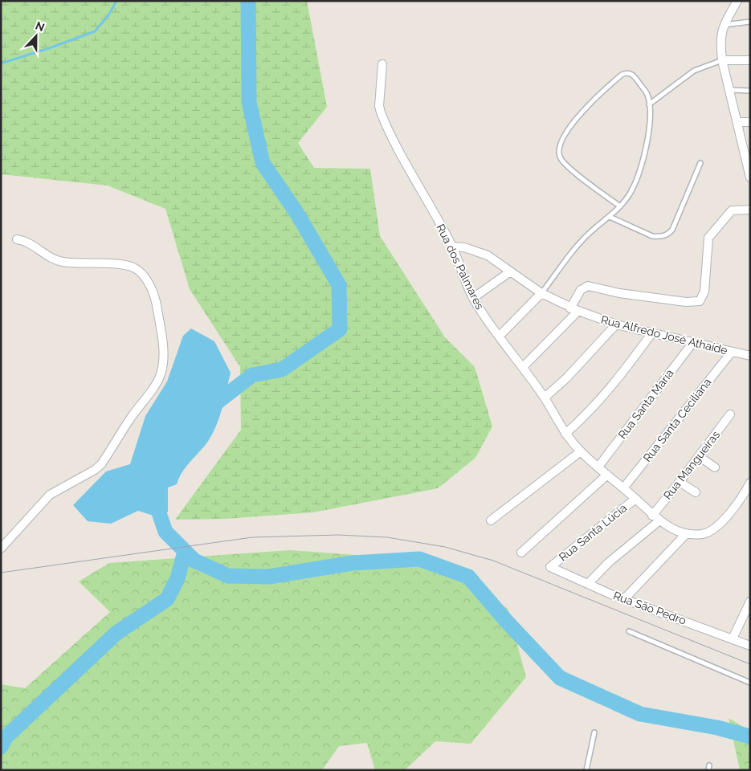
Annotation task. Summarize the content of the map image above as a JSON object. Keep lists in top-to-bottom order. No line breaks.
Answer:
{"streets":{"street":["Rua dos Palmares","Rua Alfredo José Athaíde","Rua Santa Maria","Rua Santa Ceciliana","Rua Mangueiras","Rua Santa Lúcia","Rua São Pedro"]},"crossings":[["Rua dos Palmares","Rua Alfredo José Athaíde"],["Rua dos Palmares","Rua Santa Maria"],["Rua dos Palmares","Rua Santa Ceciliana"],["Rua dos Palmares","Rua Mangueiras"],["Rua dos Palmares","Rua Santa Lúcia"],["Rua Alfredo José Athaíde","Rua Santa Maria"],["Rua Alfredo José Athaíde","Rua Santa Ceciliana"],["Rua Santa Lúcia","Rua São Pedro"]],"north":"top"}
